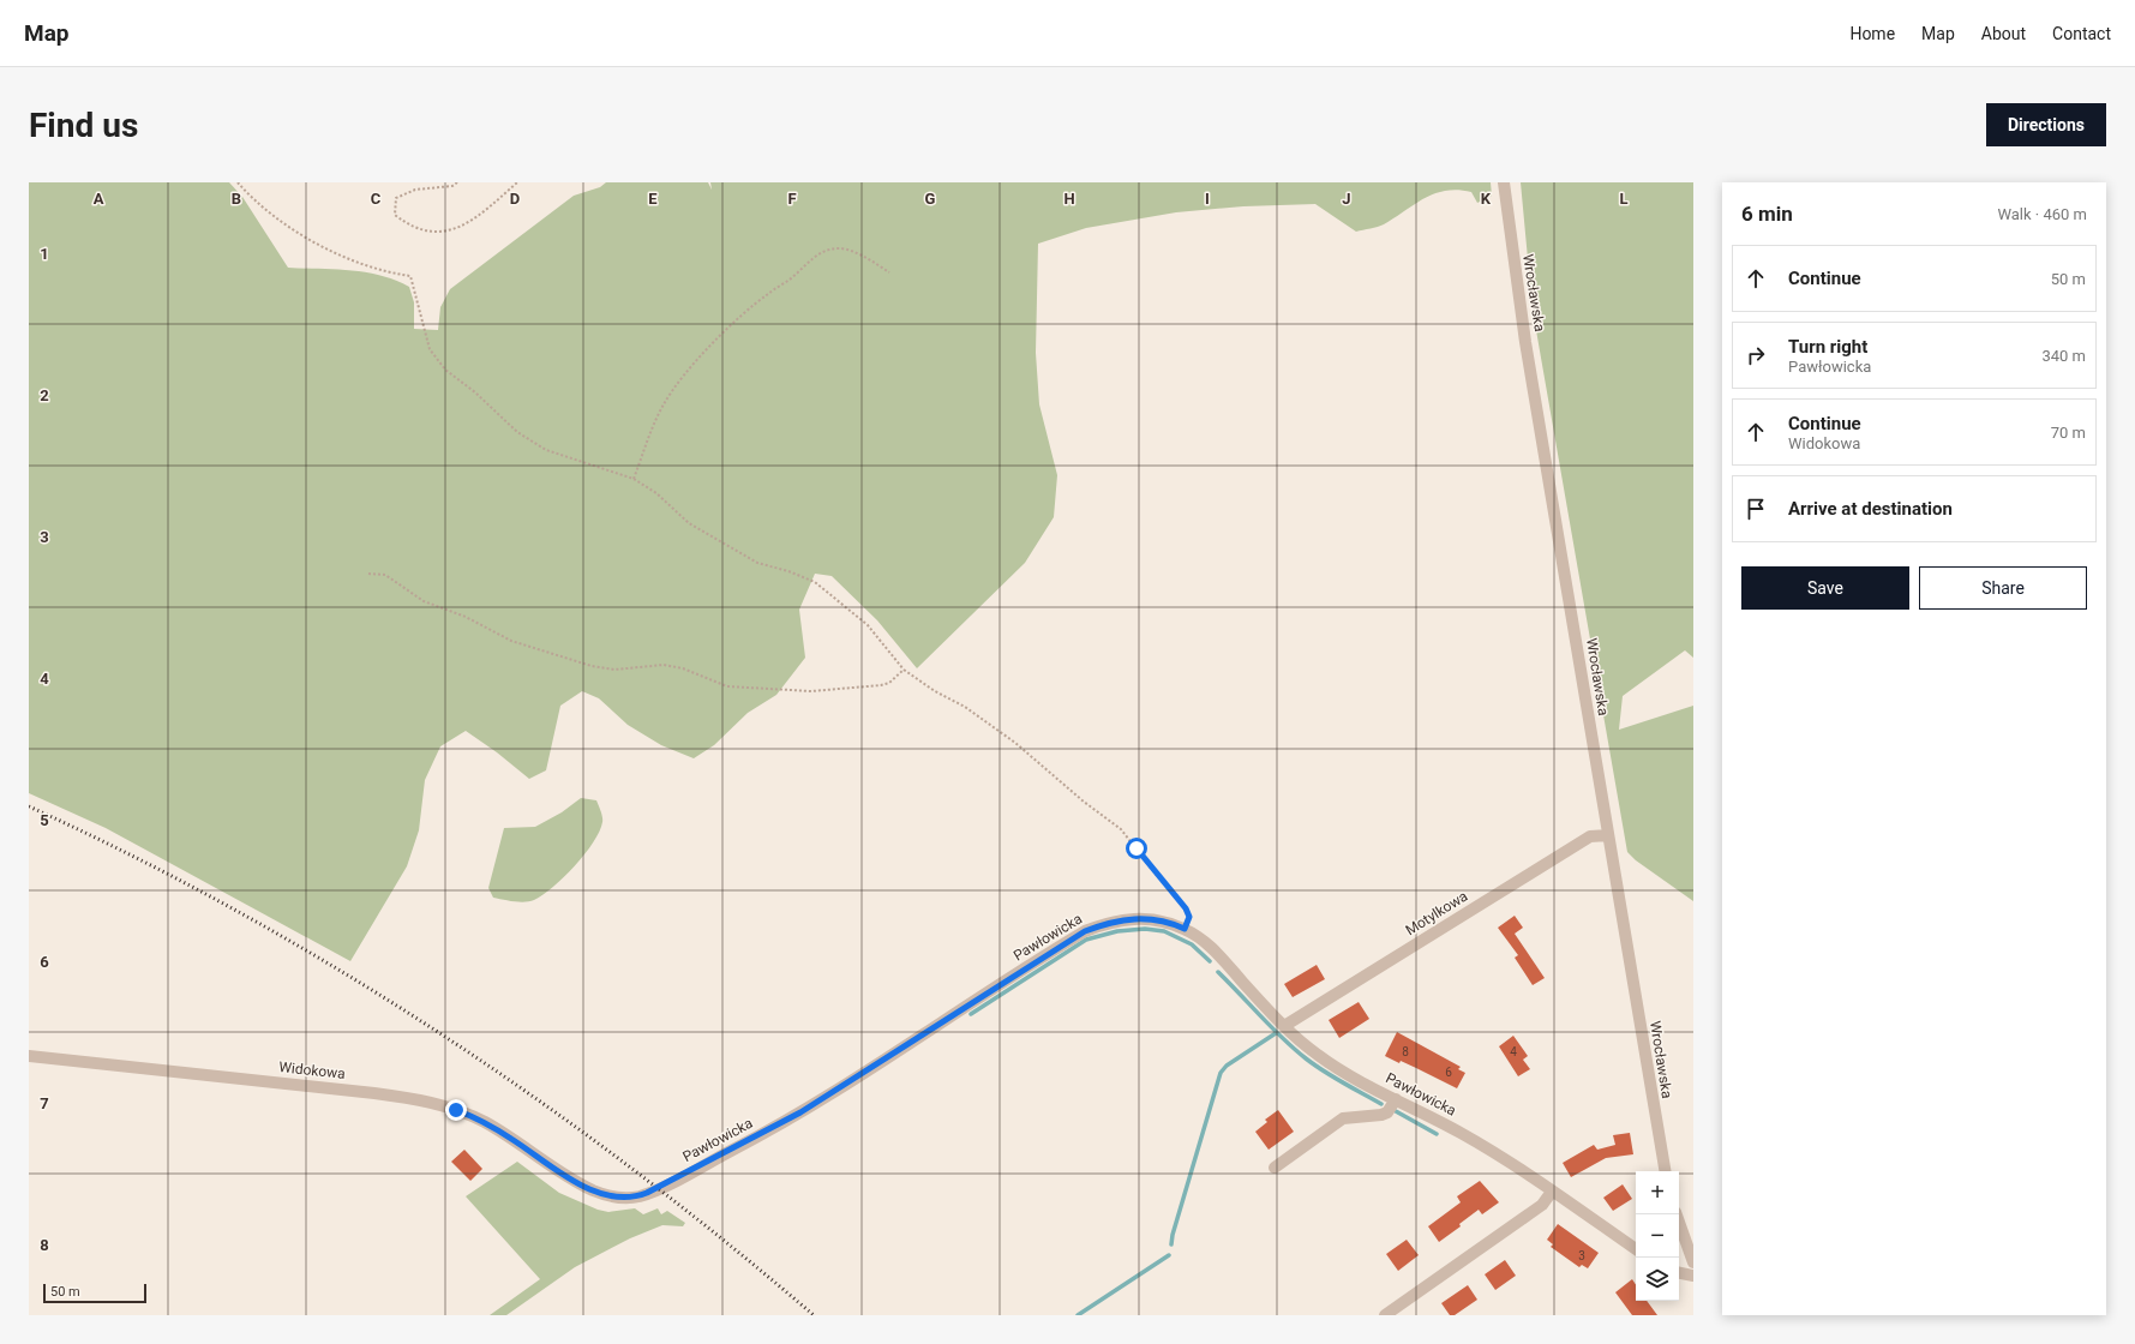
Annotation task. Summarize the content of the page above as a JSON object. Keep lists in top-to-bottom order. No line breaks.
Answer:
{"streets":{"street":["Wrocławska","Motylkowa","Pawłowicka","Widokowa"]},"crossings":[["Wrocławska","Motylkowa"],["Motylkowa","Pawłowicka"],["Pawłowicka","Widokowa"]],"house_numbers":["8","4","6","3"],"scale_bar":"50 m","page":{"header":"Map","nav":["Home","Map","About","Contact"],"buttons":["Directions",["Save","Share"]],"title":"Find us","heading":["6 min","Walk · 460 m"],"list":[["Continue","50 m"],["Turn right","Pawłowicka","340 m"],["Continue","Widokowa","70 m"],"Arrive at destination"],"map_buttons":["+","−"],"scale":"50 m"},"grid":{"columns":["A","B","C","D","E","F","G","H","I","J","K","L"],"rows":["1","2","3","4","5","6","7","8"]}}
